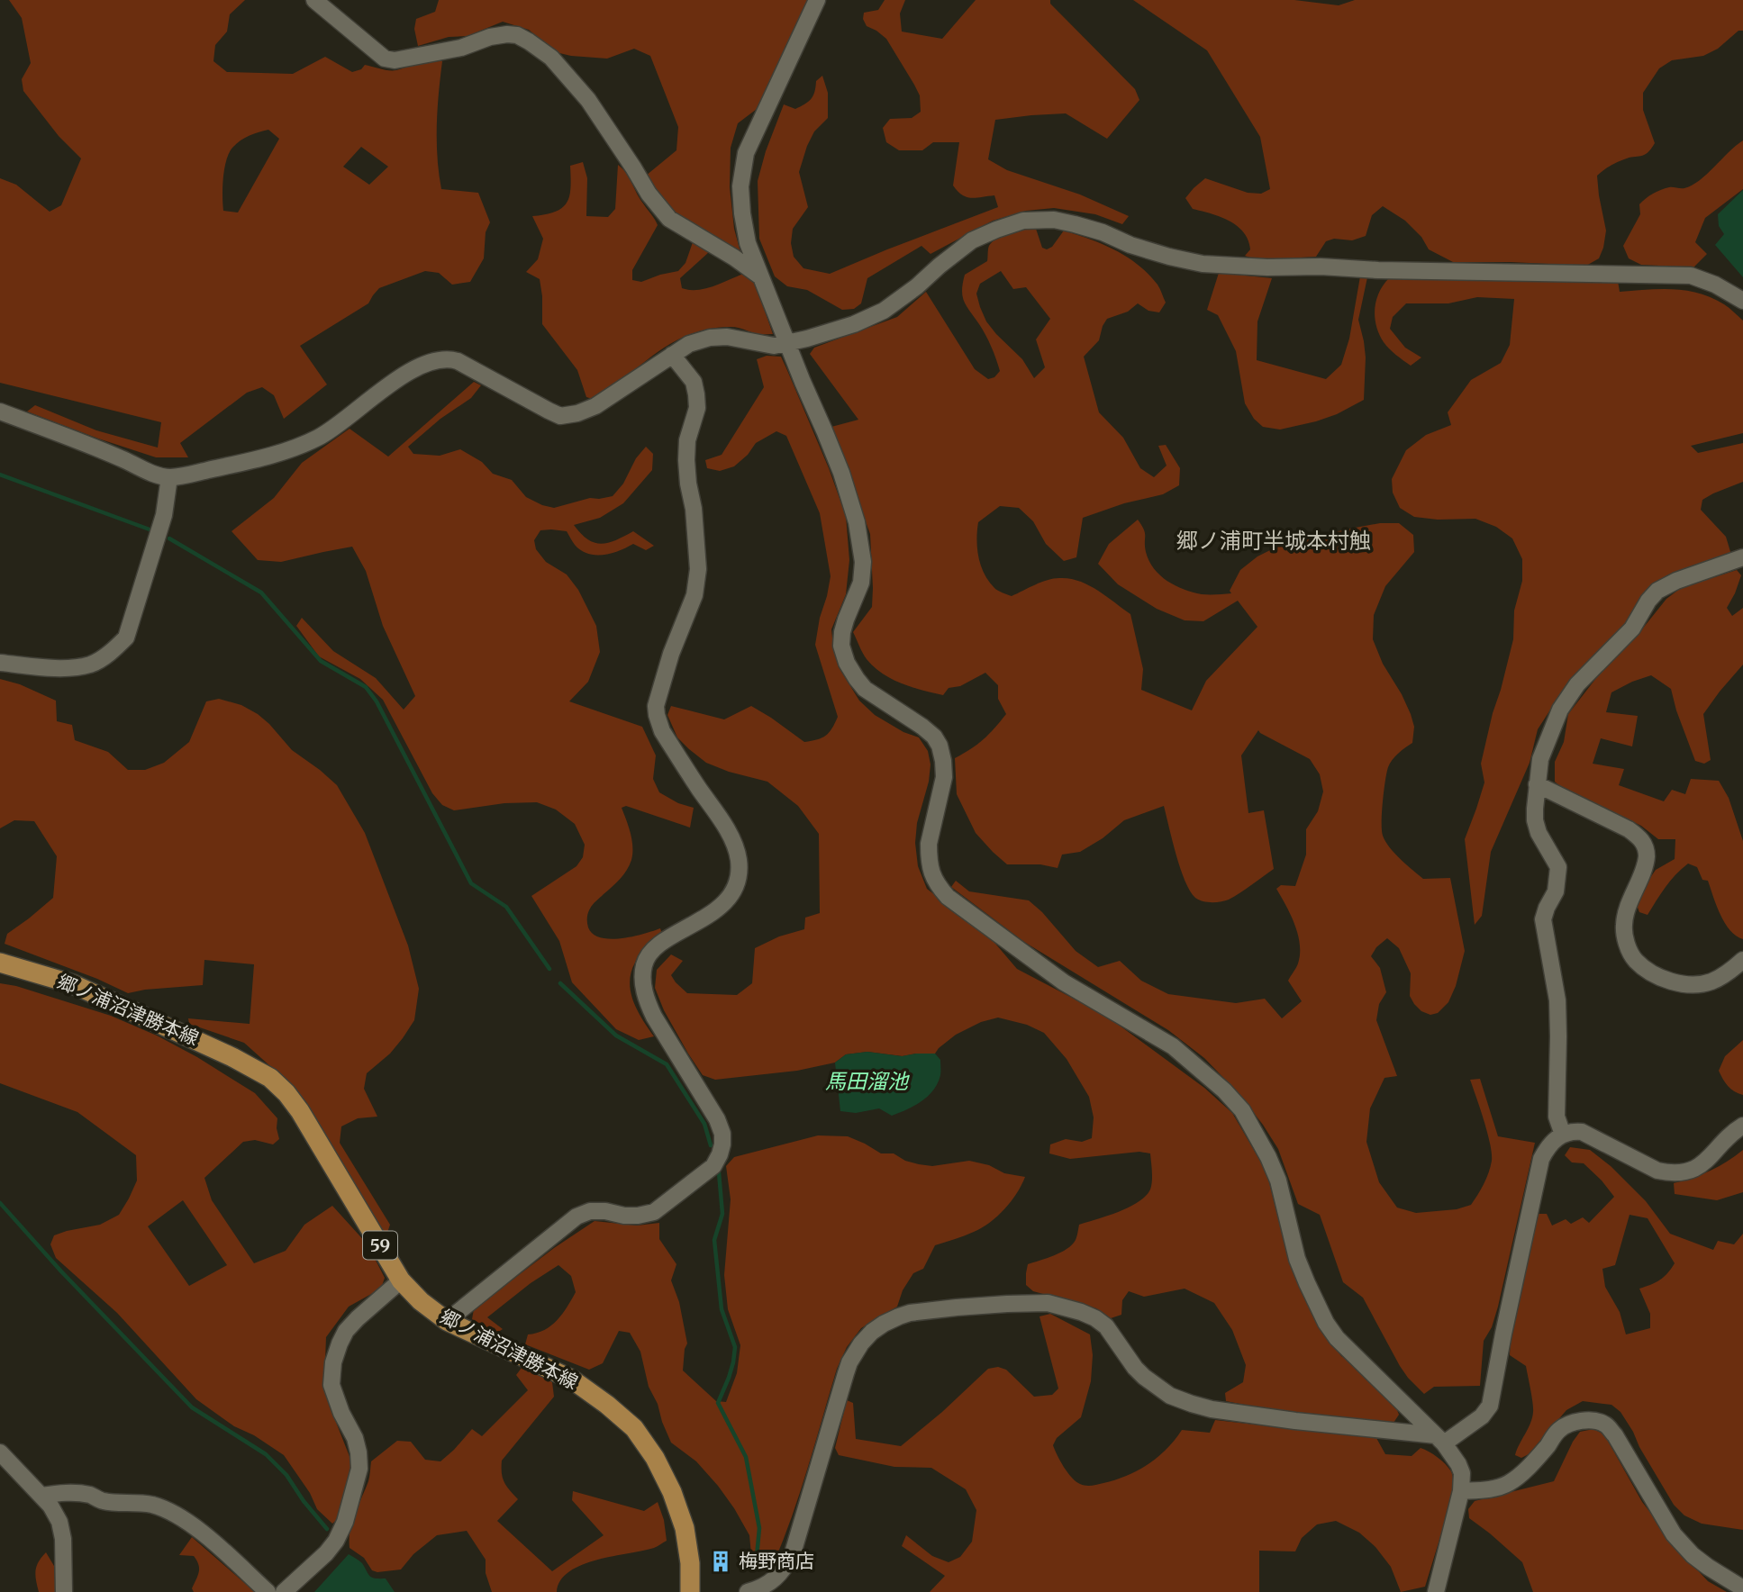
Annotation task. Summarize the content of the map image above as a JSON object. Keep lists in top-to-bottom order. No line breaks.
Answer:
{"streets":{"main road":["郷ノ浦沼津勝本線","59"]},"districts":["郷ノ浦町半城本村触"],"water":["馬田溜池"],"places":{"building":["梅野商店"]}}
